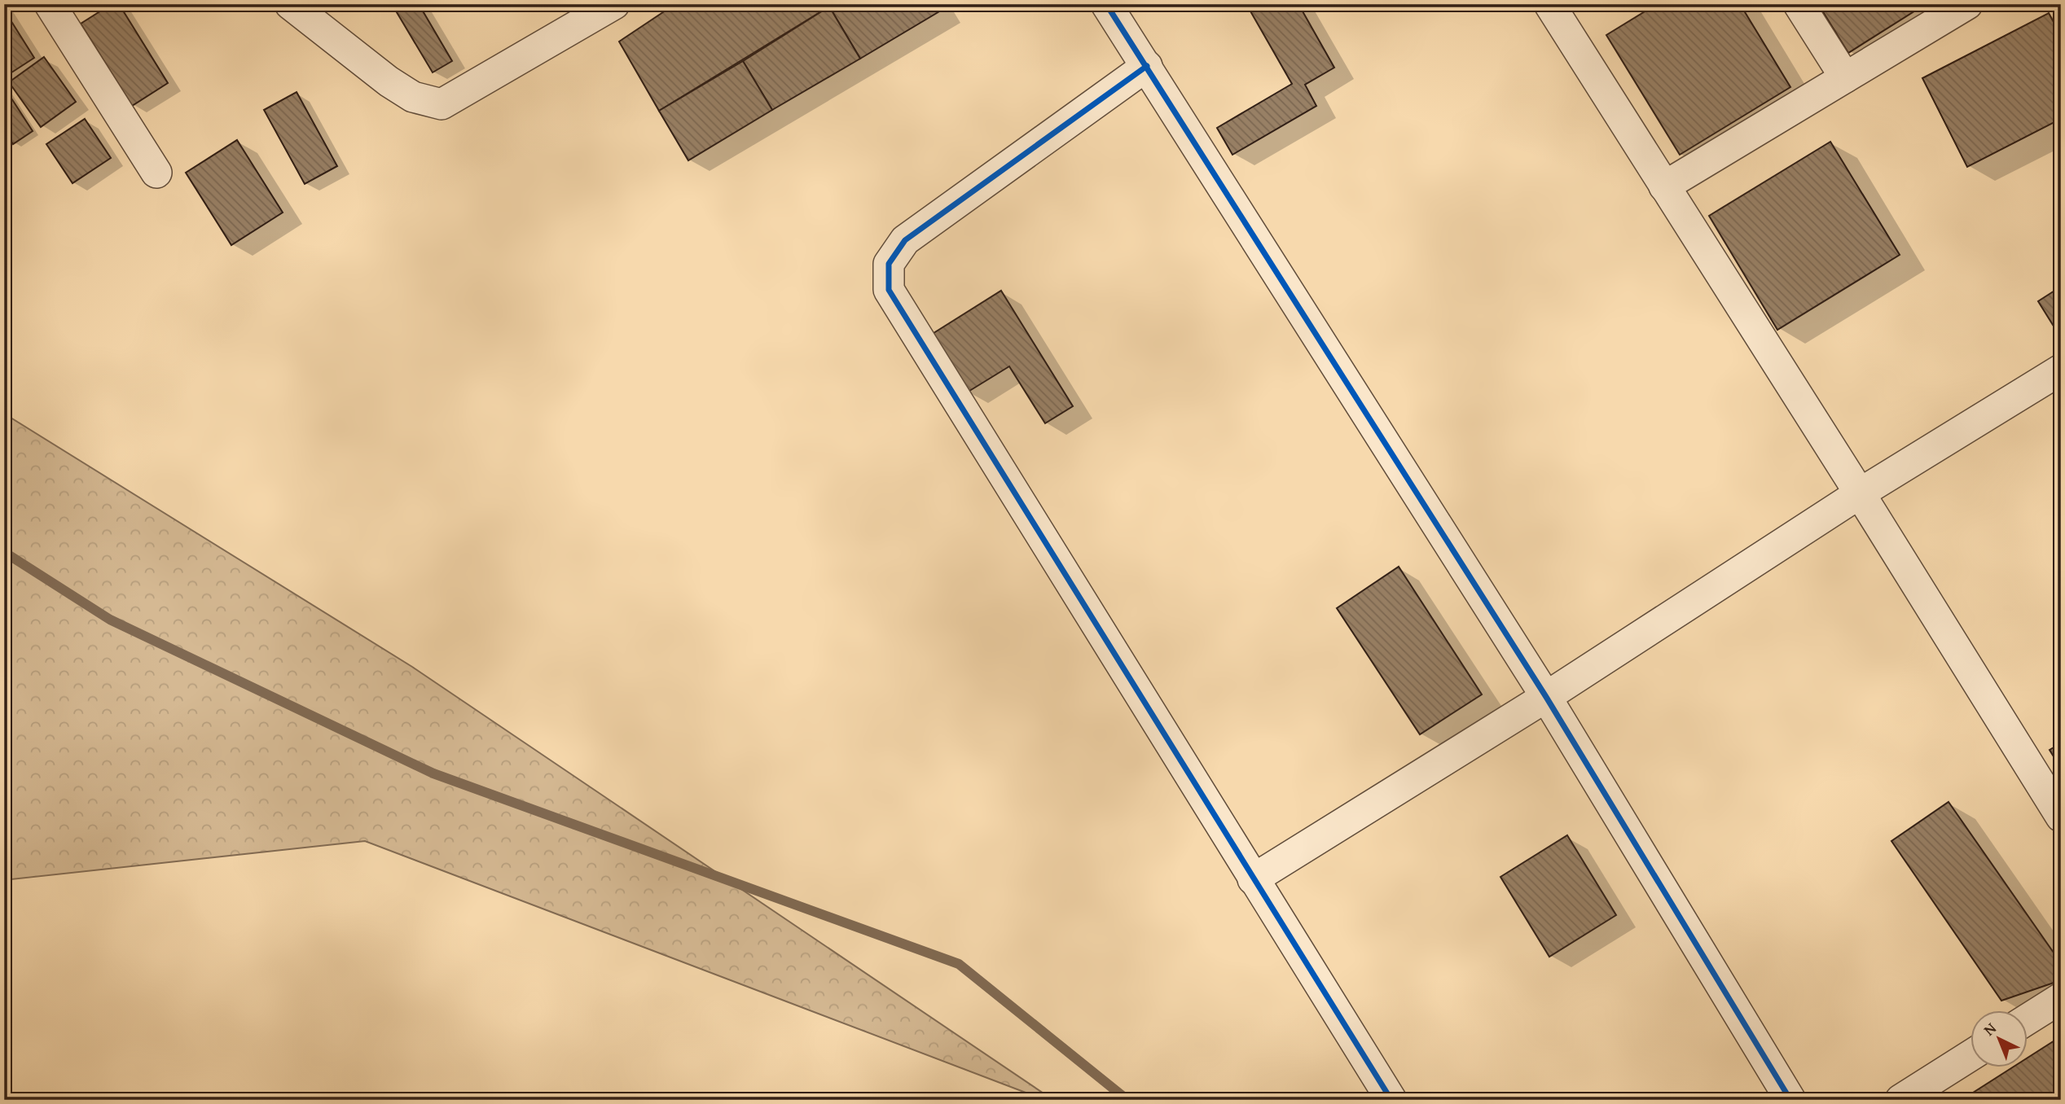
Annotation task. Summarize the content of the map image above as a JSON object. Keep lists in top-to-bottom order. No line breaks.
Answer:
{"north":"top left"}
